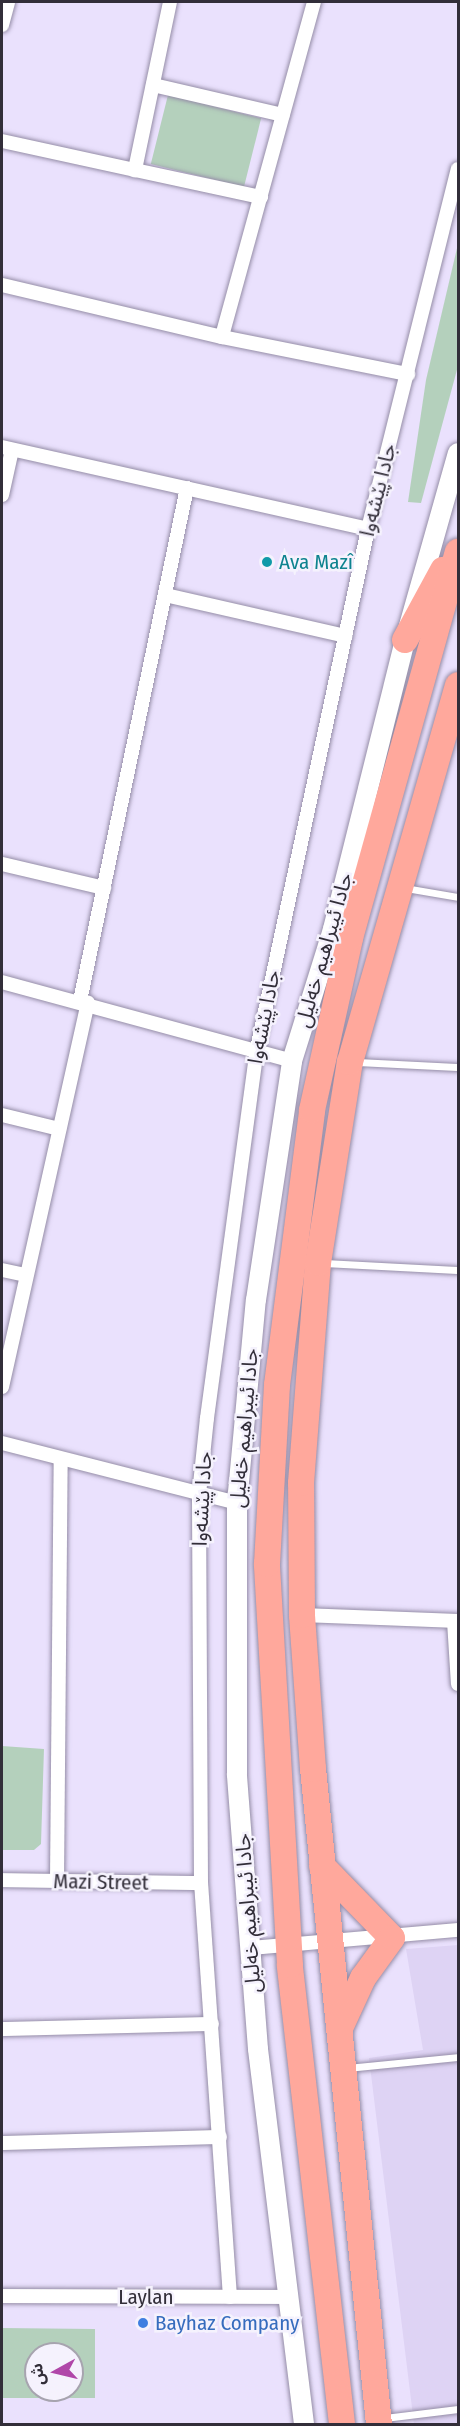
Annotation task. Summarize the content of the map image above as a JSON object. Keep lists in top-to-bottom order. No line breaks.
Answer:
{"streets":{"highway":["جادا ئیبراهیم خەلیل"],"street":["جادا پێشەوا","Mazi Street","Laylan"]},"crossings":[["جادا پێشەوا","Mazi Street"],["جادا پێشەوا","Laylan"],["جادا ئیبراهیم خەلیل","Laylan"]],"places":["Ava Mazî","Bayhaz Company"],"north":"left"}
